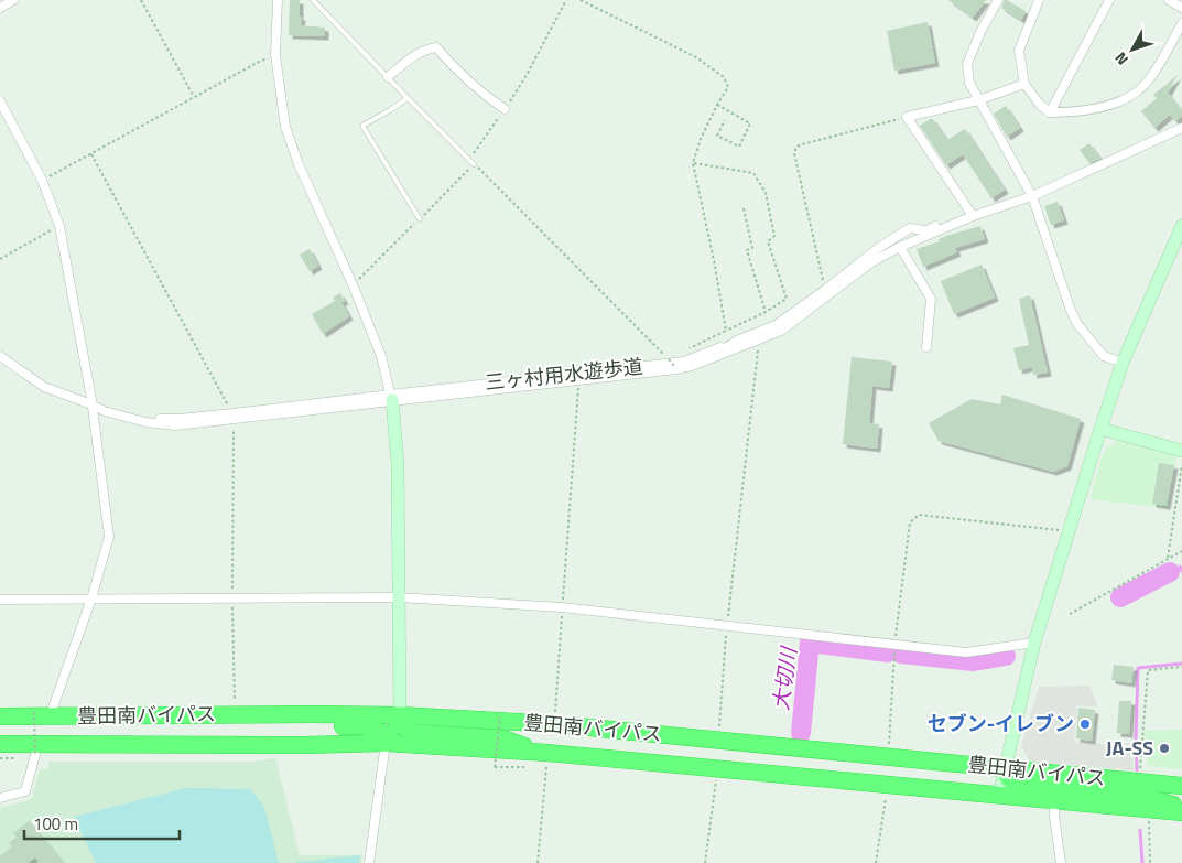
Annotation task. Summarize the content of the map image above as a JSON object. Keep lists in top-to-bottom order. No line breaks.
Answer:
{"streets":{"highway":["豊田南バイパス"],"street":["三ヶ村用水遊歩道"]},"water":["大切川"],"places":["セブン-イレブン","JA-SS"],"scale_bar":"100 m","north":"bottom left"}
